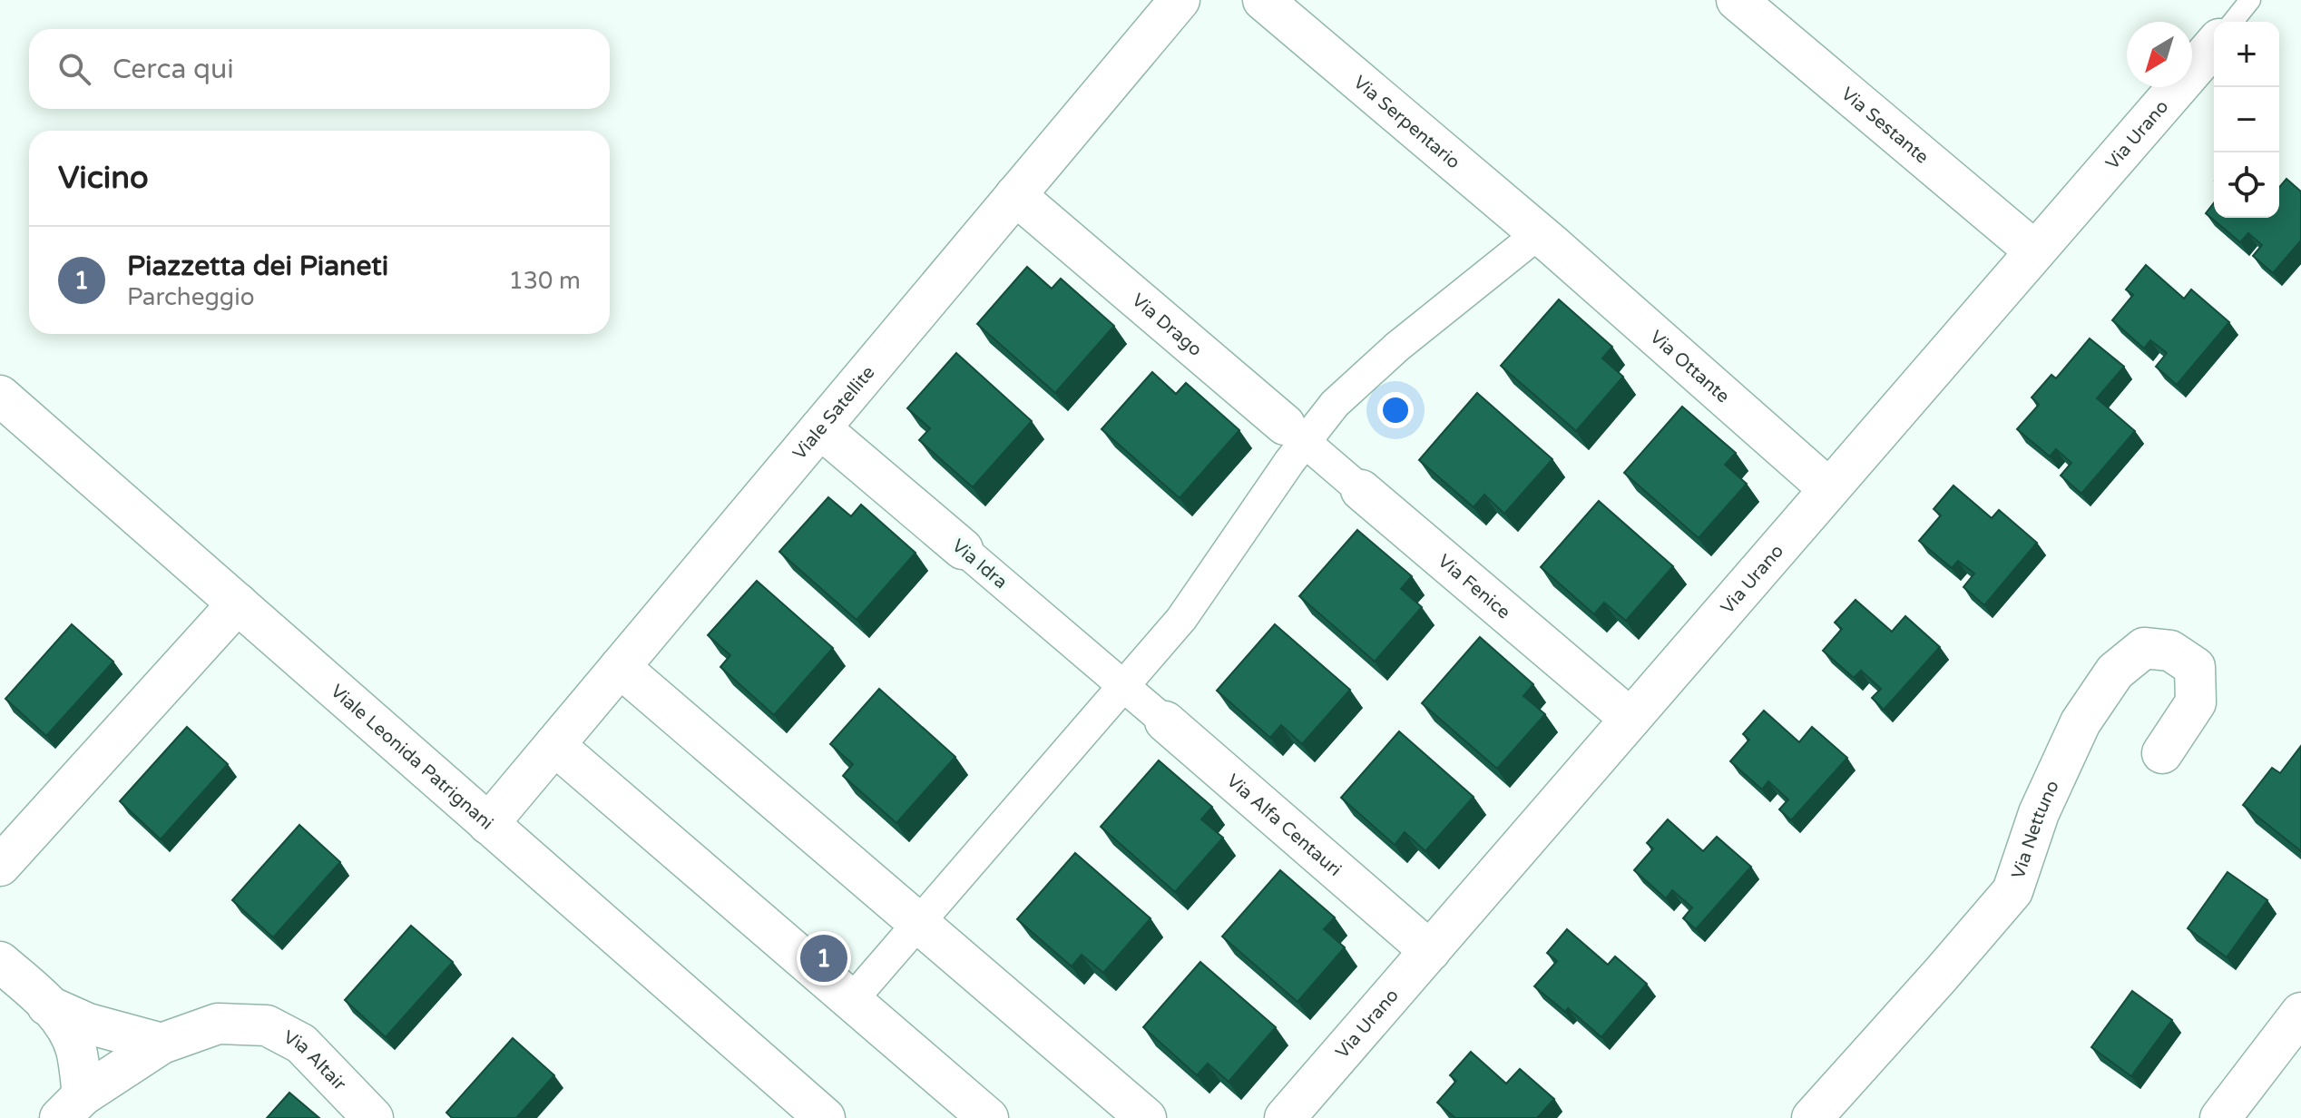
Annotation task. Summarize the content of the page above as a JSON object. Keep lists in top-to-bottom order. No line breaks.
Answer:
{"streets":{"street":["Via Serpentario","Via Sestante","Via Urano","Via Drago","Via Ottante","Viale Satellite","Via Idra","Via Fenice","Viale Leonida Patrignani","Via Alfa Centauri","Via Nettuno","Via Altair"]},"crossings":[["Via Serpentario","Via Ottante"],["Via Sestante","Via Urano"],["Via Urano","Via Ottante"],["Via Urano","Via Fenice"],["Via Urano","Via Alfa Centauri"],["Via Drago","Viale Satellite"],["Via Drago","Via Fenice"],["Viale Satellite","Via Idra"],["Viale Satellite","Viale Leonida Patrignani"],["Via Idra","Via Alfa Centauri"]],"north":"bottom left","page":{"map_buttons":["+","−"],"search":"Cerca qui","heading":"Vicino","list":[{"mark":"1","name":"Piazzetta dei Pianeti","note":"Parcheggio","value":"130 m"}],"pins":"1"}}
